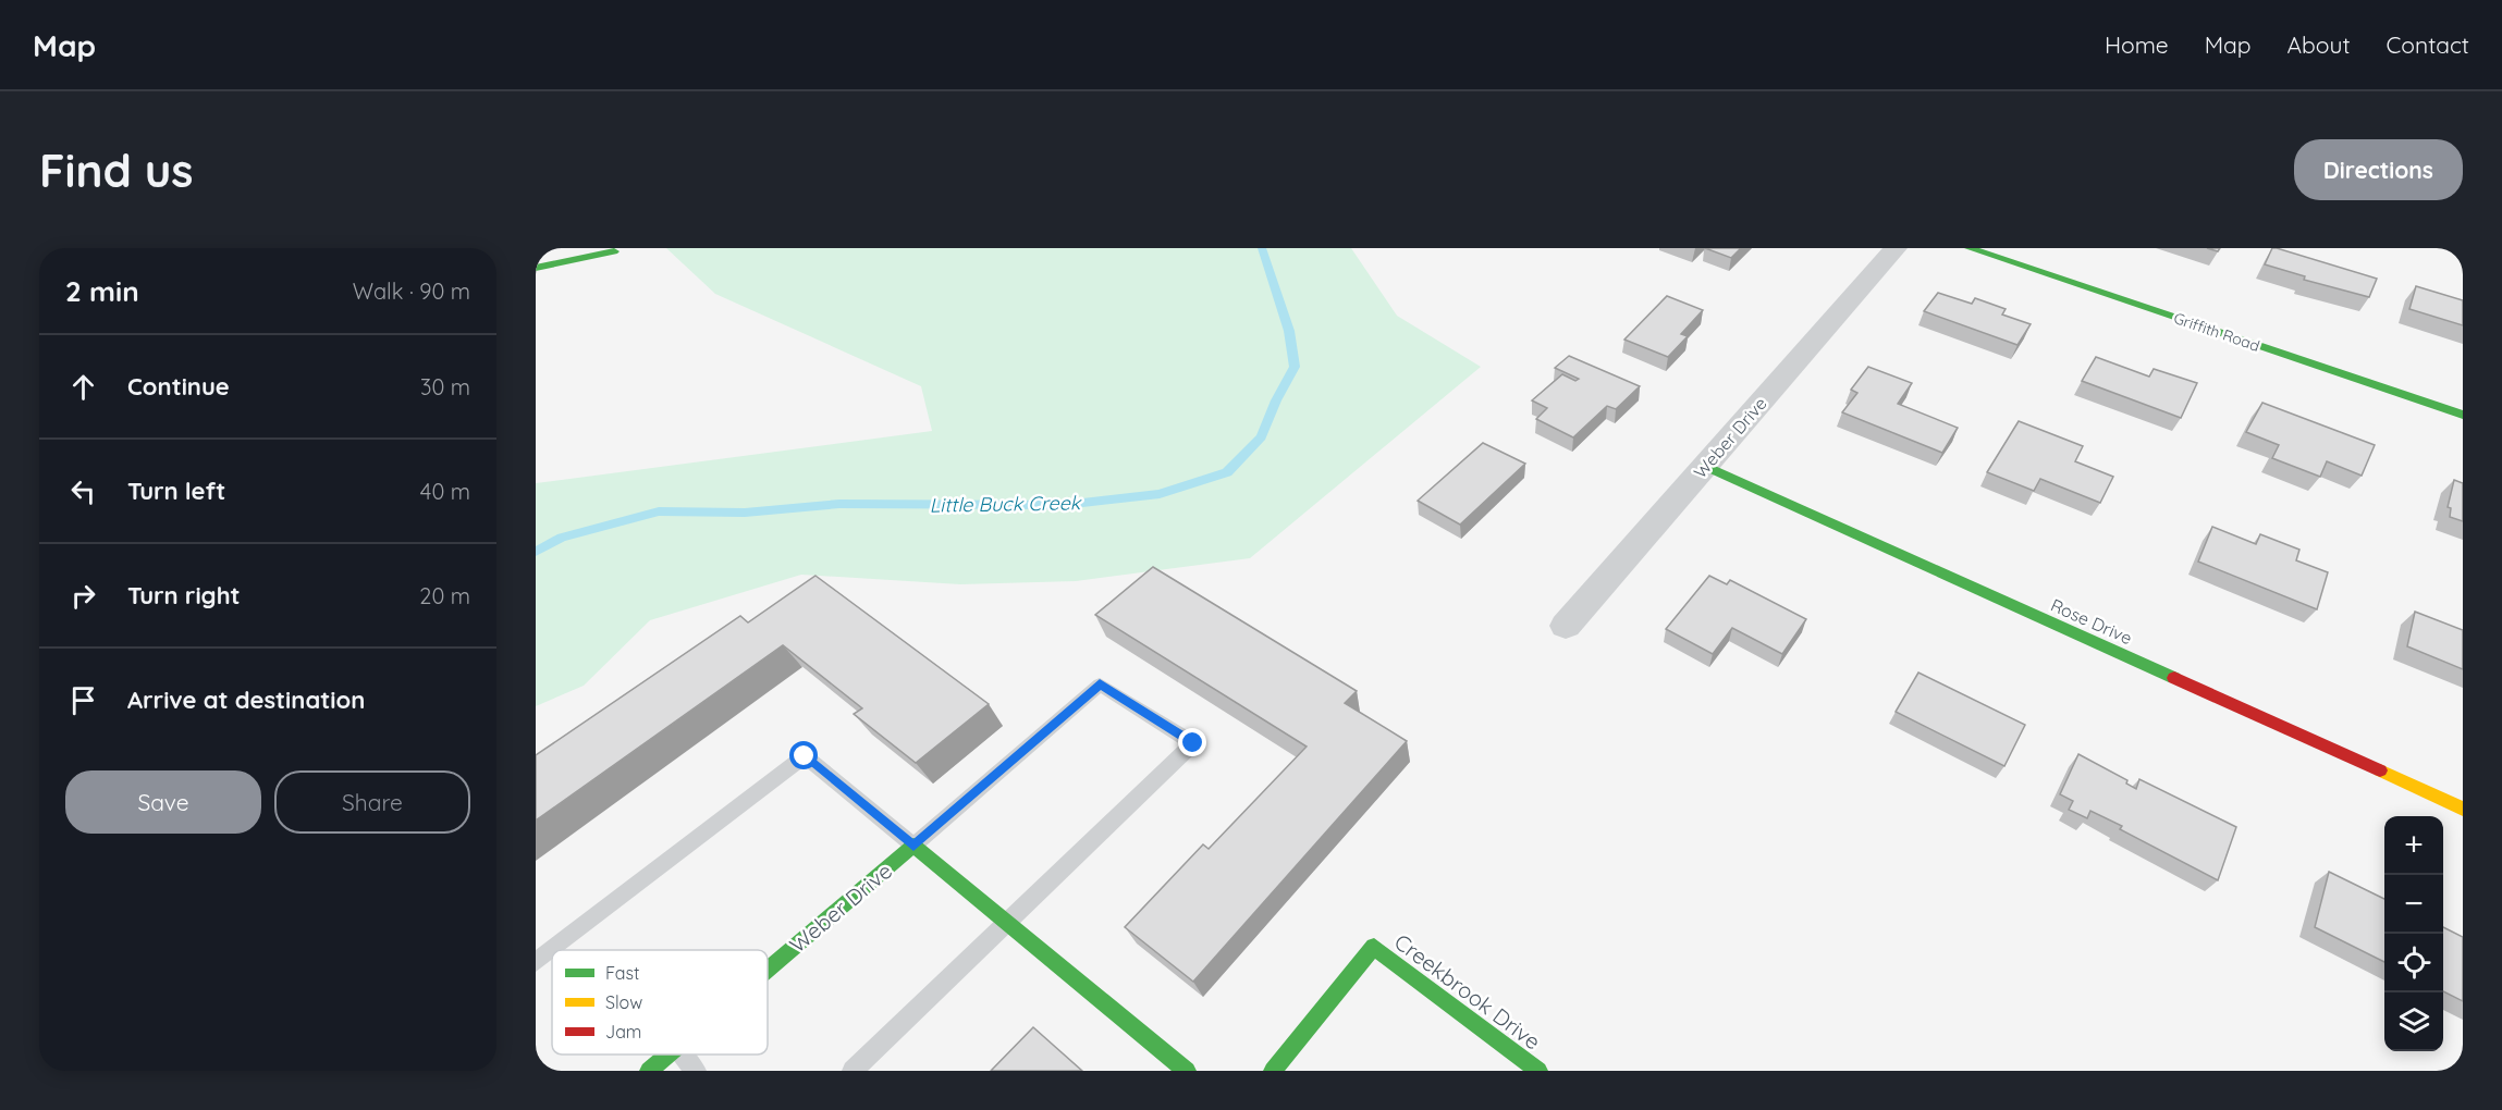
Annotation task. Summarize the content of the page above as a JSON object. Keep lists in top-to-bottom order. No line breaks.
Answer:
{"streets":{"street":["Griffith Road","Weber Drive","Rose Drive","Creekbrook Drive"]},"crossings":[["Weber Drive","Rose Drive"]],"water":["Little Buck Creek"],"legend":["Fast","Slow","Jam"],"page":{"header":"Map","nav":["Home","Map","About","Contact"],"buttons":["Directions",["Save","Share"]],"title":"Find us","heading":["2 min","Walk · 90 m"],"list":[["Continue","30 m"],["Turn left","40 m"],["Turn right","20 m"],"Arrive at destination"],"map_buttons":["+","−"]}}
